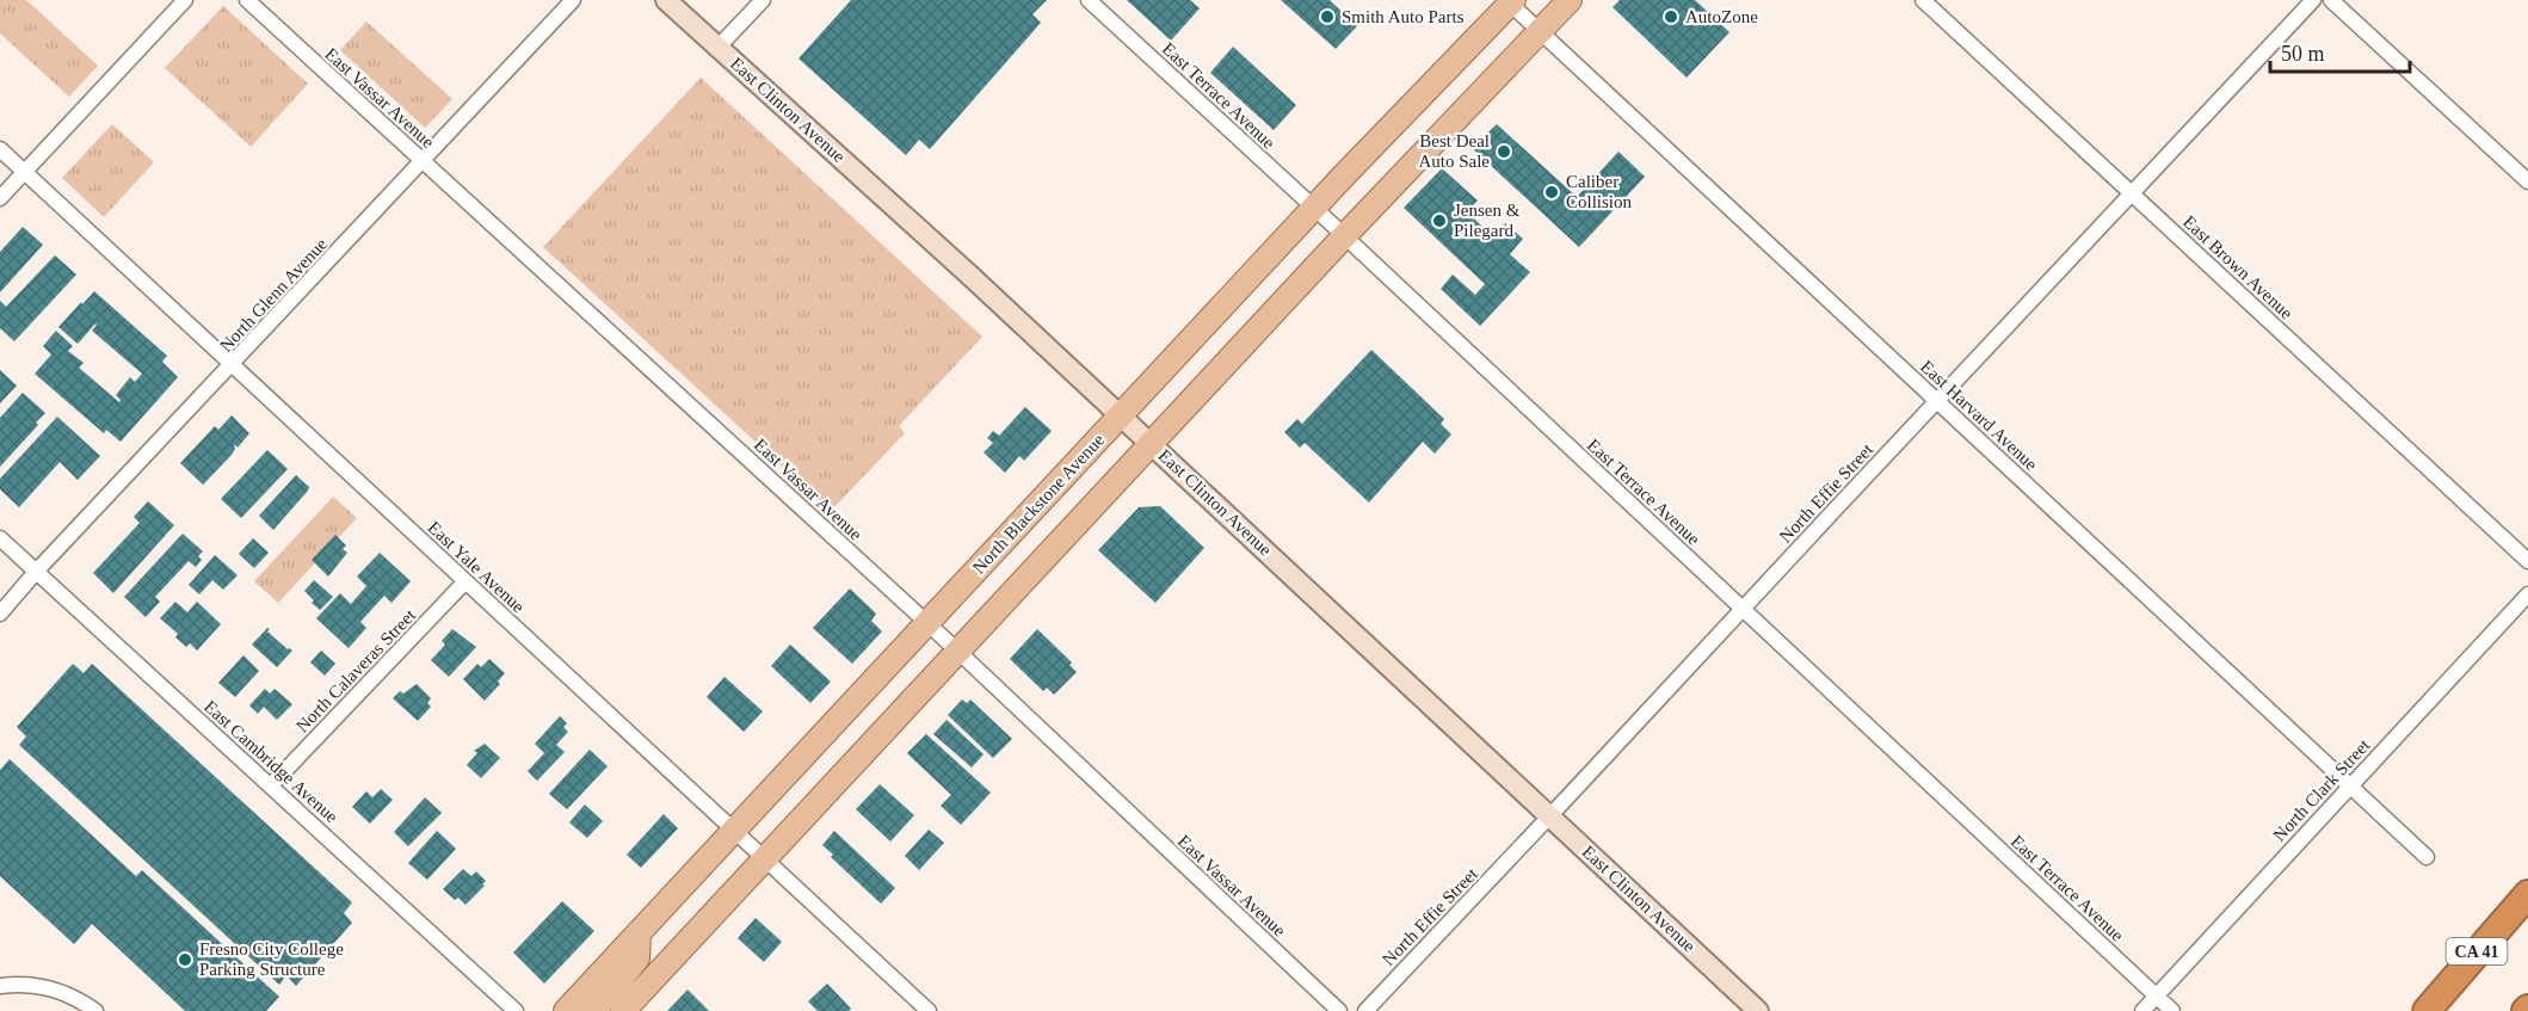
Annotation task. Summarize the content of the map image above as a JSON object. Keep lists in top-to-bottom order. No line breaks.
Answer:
{"streets":{"highway":["CA 41"],"main road":["East Clinton Avenue","North Blackstone Avenue"],"street":["East Terrace Avenue","East Vassar Avenue","East Brown Avenue","North Glenn Avenue","East Harvard Avenue","North Effie Street","East Yale Avenue","North Calaveras Street","East Cambridge Avenue","North Clark Street"]},"crossings":[["East Terrace Avenue","North Effie Street"],["East Terrace Avenue","North Blackstone Avenue"],["East Terrace Avenue","North Clark Street"],["East Vassar Avenue","North Glenn Avenue"],["East Vassar Avenue","North Blackstone Avenue"],["East Clinton Avenue","North Effie Street"],["East Clinton Avenue","North Blackstone Avenue"],["East Brown Avenue","North Effie Street"],["North Glenn Avenue","East Yale Avenue"],["North Glenn Avenue","East Cambridge Avenue"],["East Harvard Avenue","North Effie Street"],["East Harvard Avenue","North Blackstone Avenue"],["East Harvard Avenue","North Clark Street"],["North Blackstone Avenue","East Yale Avenue"],["East Yale Avenue","North Calaveras Street"],["North Calaveras Street","East Cambridge Avenue"]],"places":["Smith Auto Parts","AutoZone","Best Deal Auto Sale","Caliber Collision","Jensen & Pilegard","Fresno City College Parking Structure"],"scale_bar":"50 m"}
